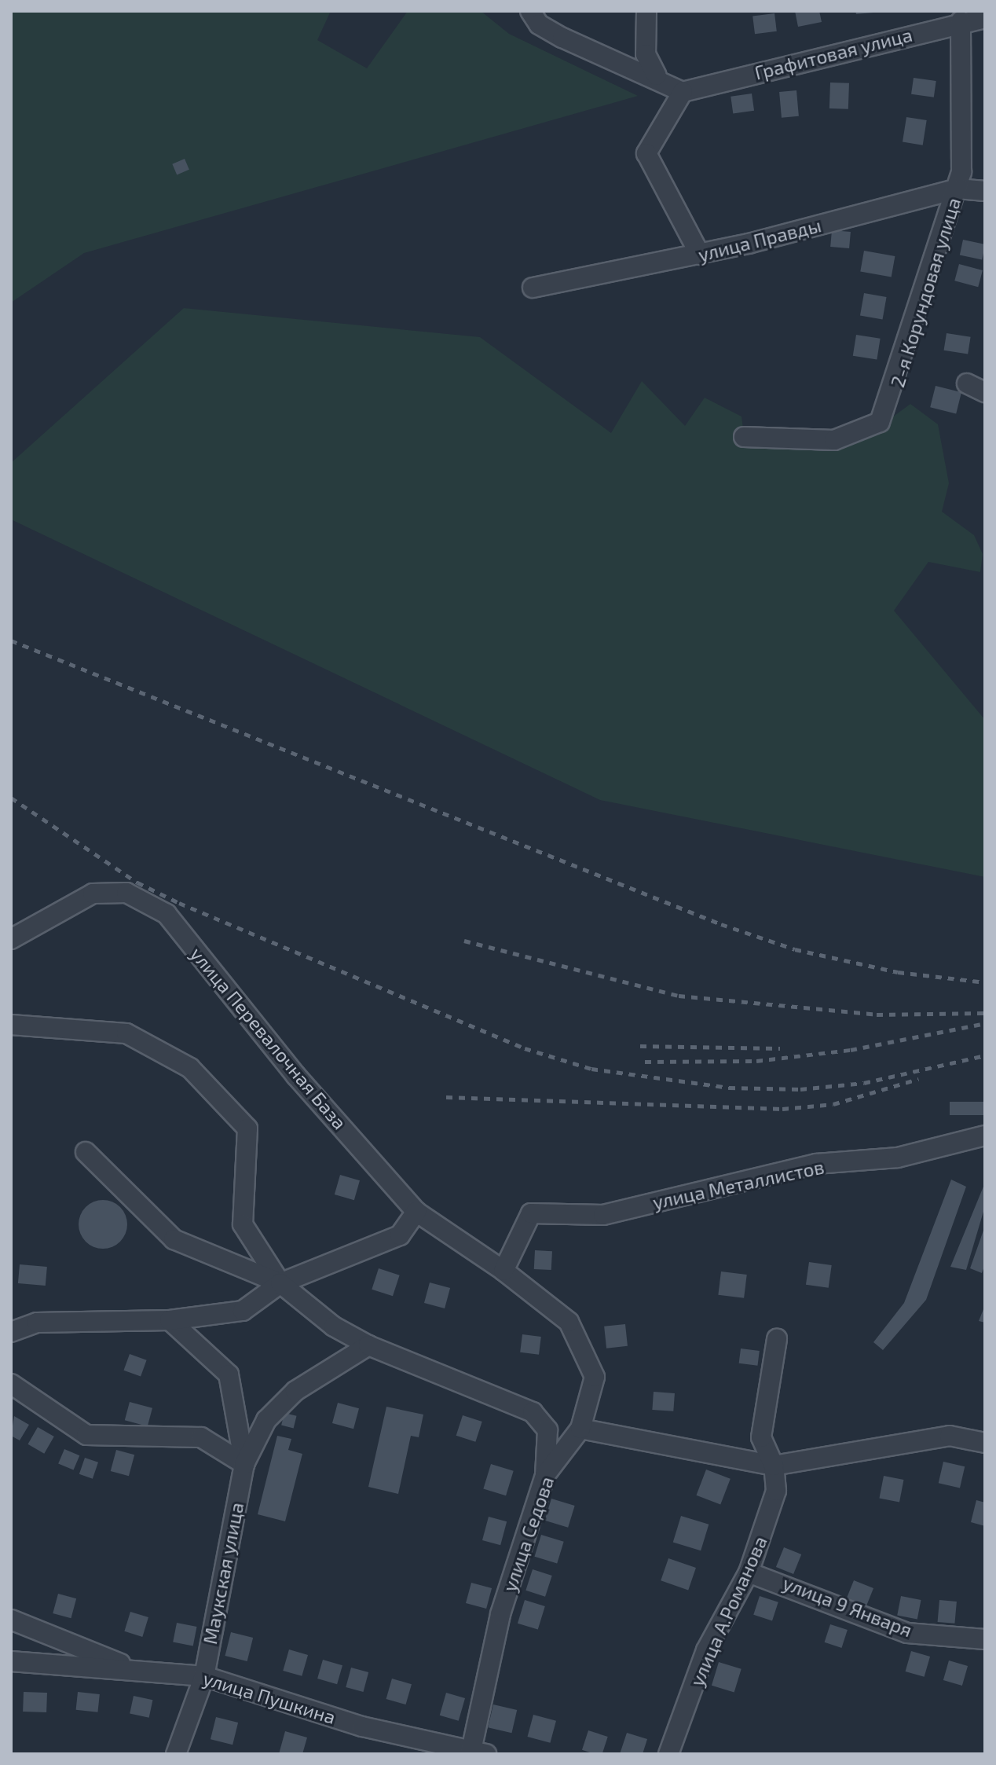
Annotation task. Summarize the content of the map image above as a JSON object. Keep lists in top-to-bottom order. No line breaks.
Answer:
{"streets":{"street":["Графитовая улица","улица Правды","2-я Корундовая улица","улица Перевалочная База","улица Металлистов","улица Седова","Маукская улица","улица 9 Января","улица А.Романова","улица Пушкина"]},"crossings":[["Графитовая улица","2-я Корундовая улица"],["улица Правды","2-я Корундовая улица"],["улица Перевалочная База","улица Металлистов"],["улица Перевалочная База","улица Седова"],["улица Металлистов","улица Седова"],["улица Седова","улица Пушкина"],["Маукская улица","улица Пушкина"],["улица 9 Января","улица А.Романова"]]}
